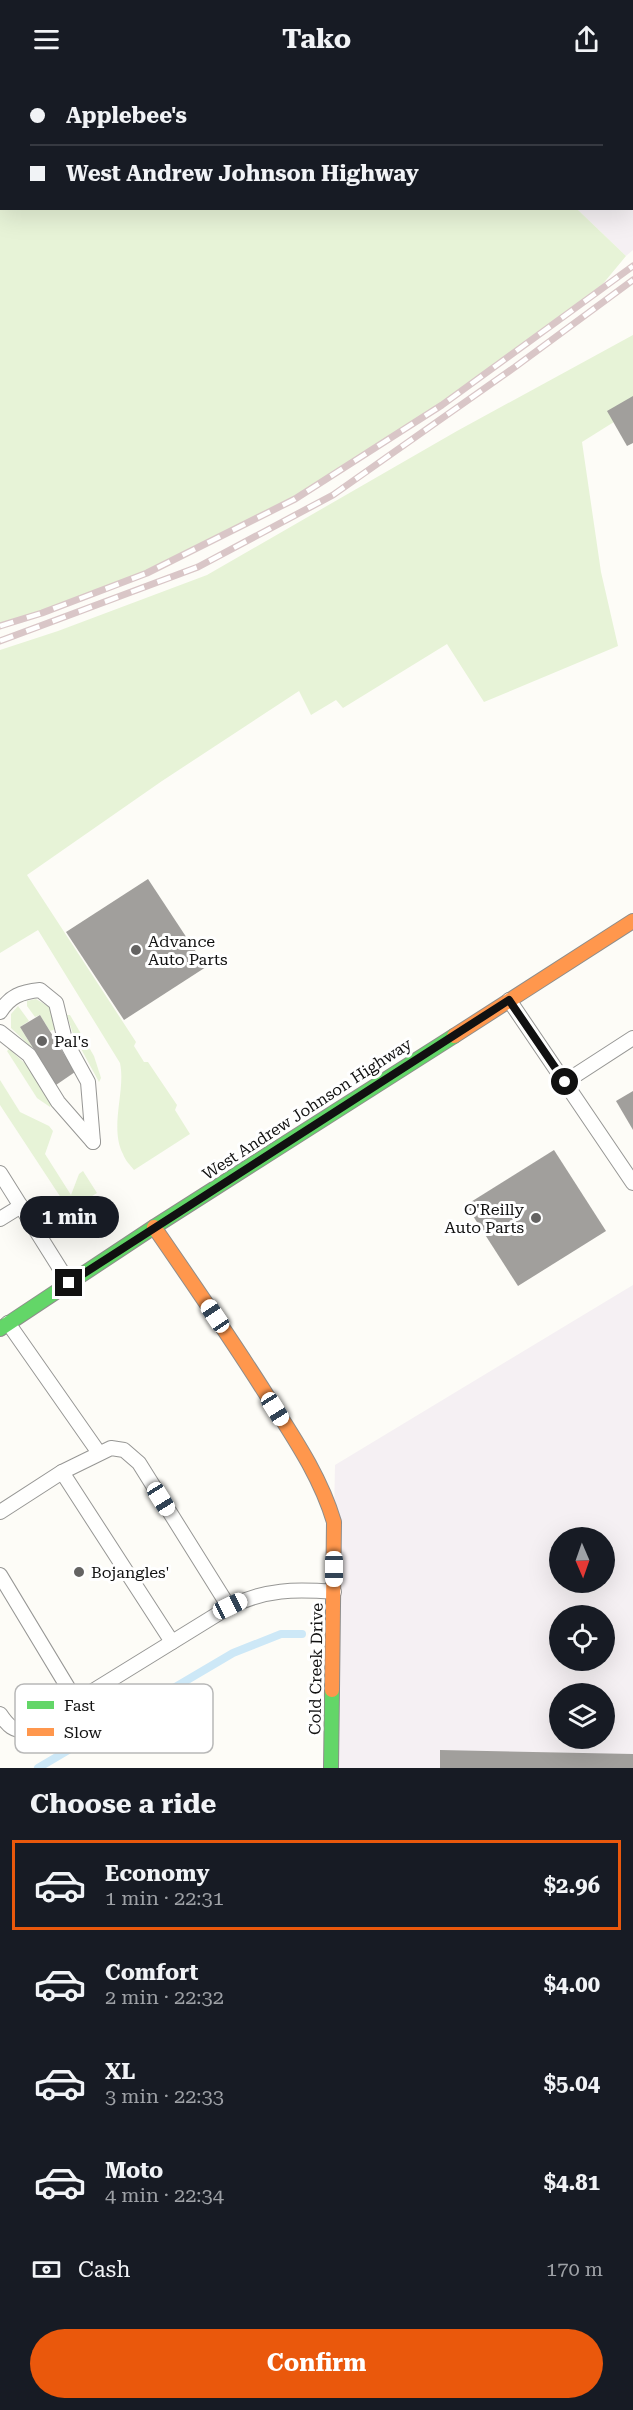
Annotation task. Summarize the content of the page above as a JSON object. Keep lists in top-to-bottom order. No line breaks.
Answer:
{"streets":{"main road":["West Andrew Johnson Highway","Cold Creek Drive"]},"crossings":[["West Andrew Johnson Highway","Cold Creek Drive"]],"places":["Advance Auto Parts","Pal's","O'Reilly Auto Parts","Bojangles'"],"legend":["Fast","Slow"],"north":"bottom","page":{"header":"Tako","banner":["Applebee's","West Andrew Johnson Highway"],"bubble":"1 min","heading":"Choose a ride","list":[{"name":"Economy","note":"1 min · 22:31","value":"$2.96"},{"name":"Comfort","note":"2 min · 22:32","value":"$4.00"},{"name":"XL","note":"3 min · 22:33","value":"$5.04"},{"name":"Moto","note":"4 min · 22:34","value":"$4.81"}],"pay":["Cash","170 m"],"buttons":"Confirm"}}
